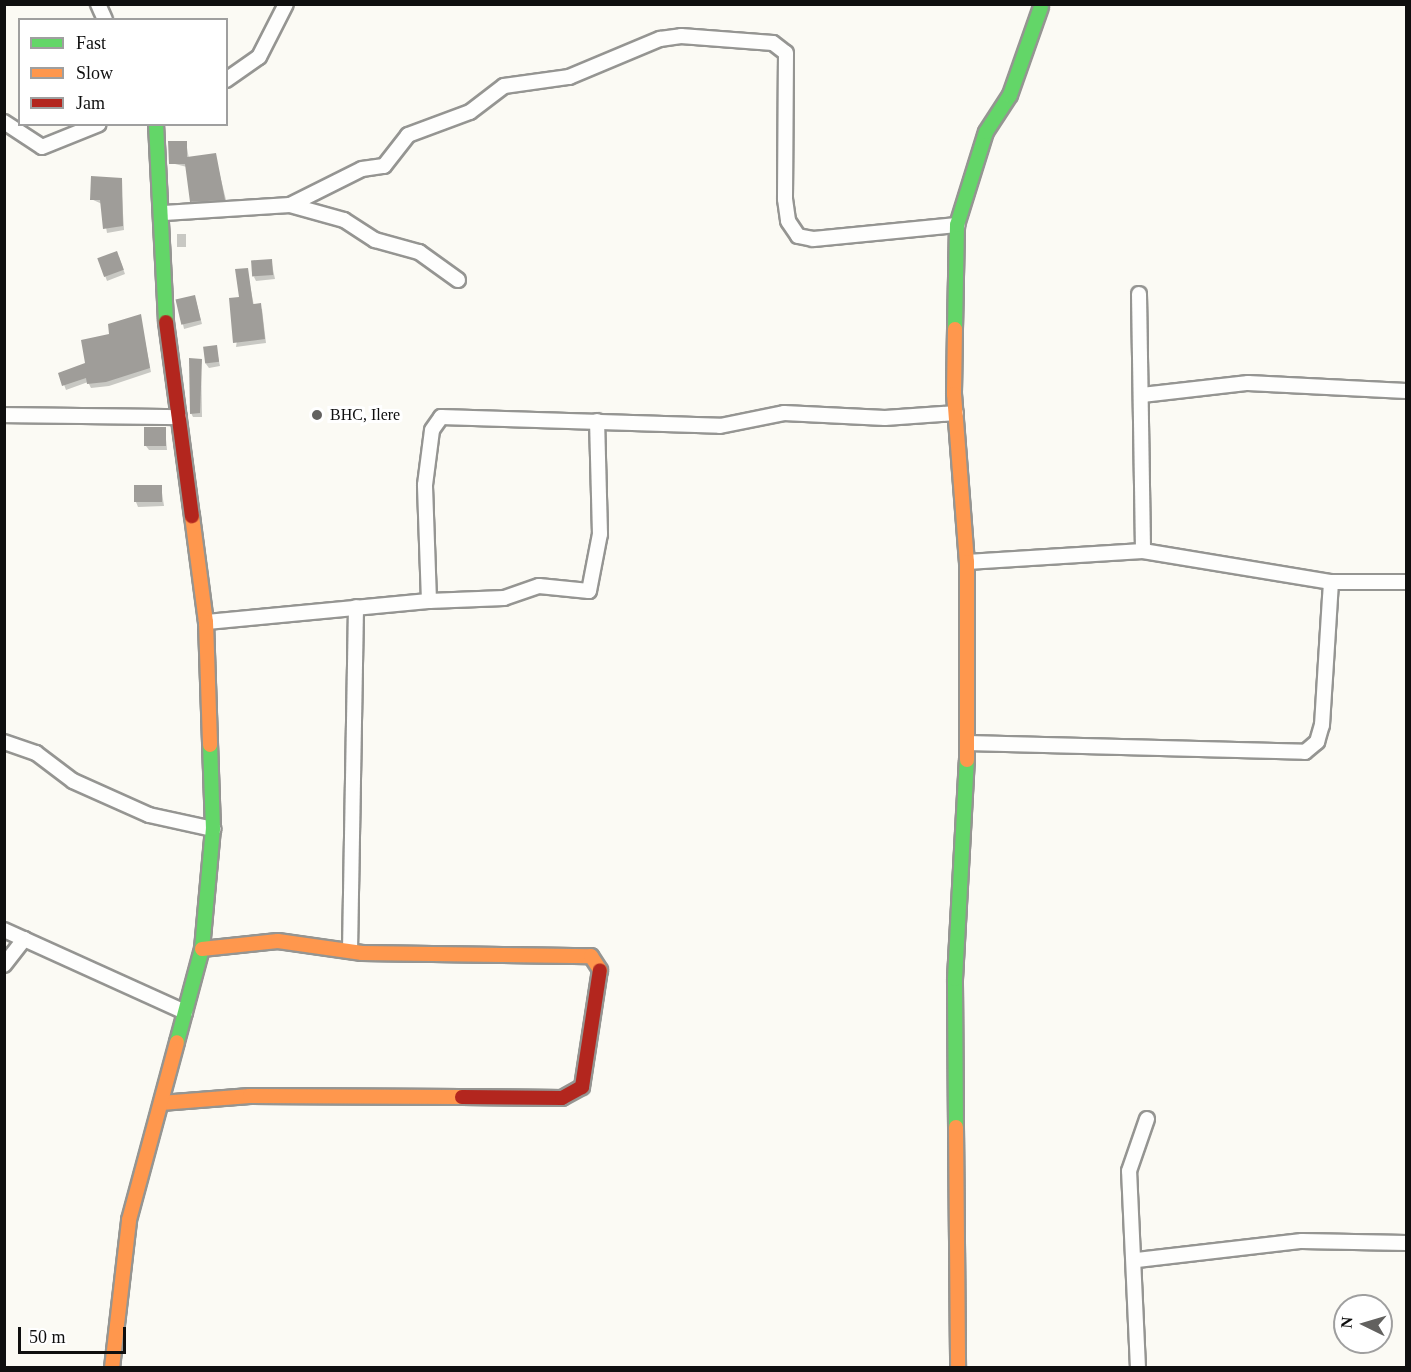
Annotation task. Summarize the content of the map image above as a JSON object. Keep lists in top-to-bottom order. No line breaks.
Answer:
{"places":["BHC, Ilere"],"legend":["Fast","Slow","Jam"],"scale_bar":"50 m","north":"left"}
